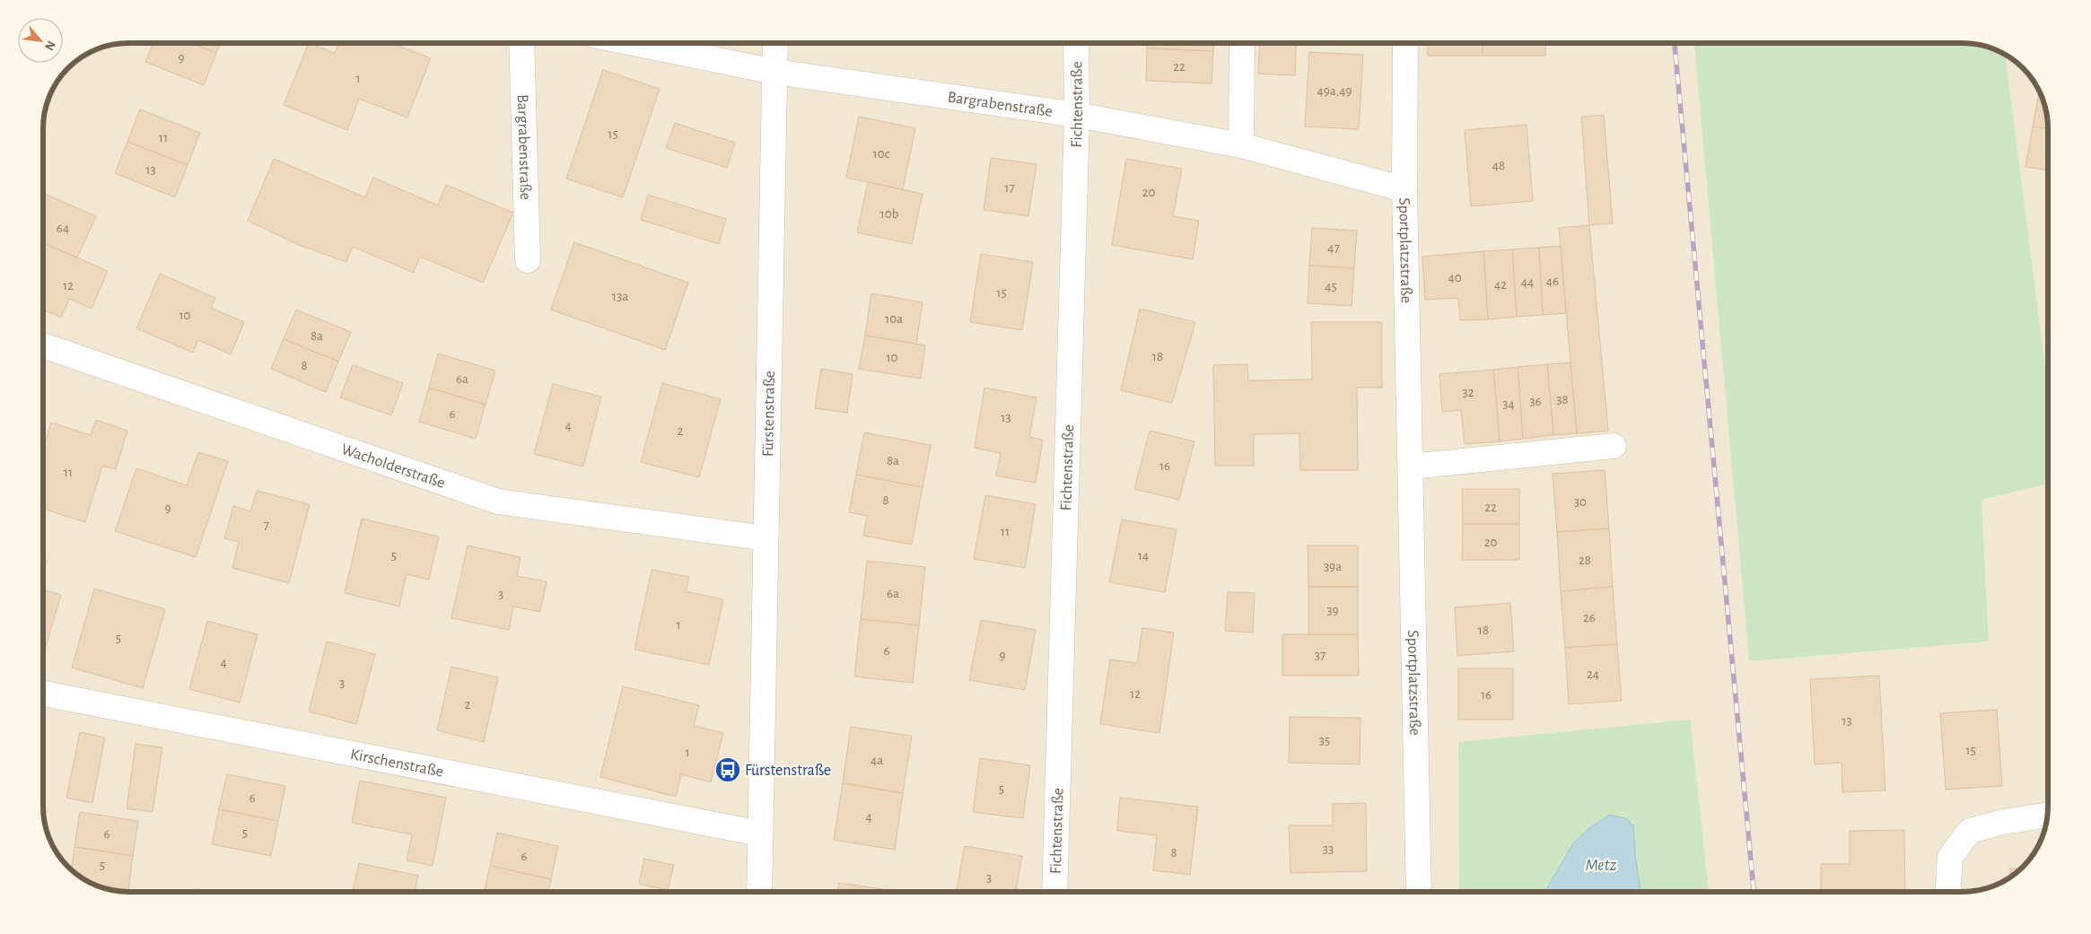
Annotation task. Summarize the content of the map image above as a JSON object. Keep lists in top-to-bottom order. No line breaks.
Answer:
{"streets":{"street":["Bargrabenstraße","Fichtenstraße","Sportplatzstraße","Fürstenstraße","Wacholderstraße","Kirschenstraße"]},"crossings":[["Bargrabenstraße","Fichtenstraße"],["Bargrabenstraße","Sportplatzstraße"],["Bargrabenstraße","Fürstenstraße"],["Fürstenstraße","Wacholderstraße"],["Fürstenstraße","Kirschenstraße"]],"water":["Metz"],"places":{"bus stop":["Fürstenstraße"]},"house_numbers":["9","22","1","49a,49","15","11","10c","48","13","17","20","10b","64","47","40","46","44","42","12","45","15","13a","10","10a","8a","18","10","8","6a","32","38","36","34","6","13","4","2","8a","16","11","8","30","22","9","7","11","20","5","14","28","39a","6a","3","39","26","1","18","5","6","9","37","4","24","3","12","16","2","13","35","15","1","4a","5","6","4","5","6","33","8","6","5","3"],"north":"bottom right"}
